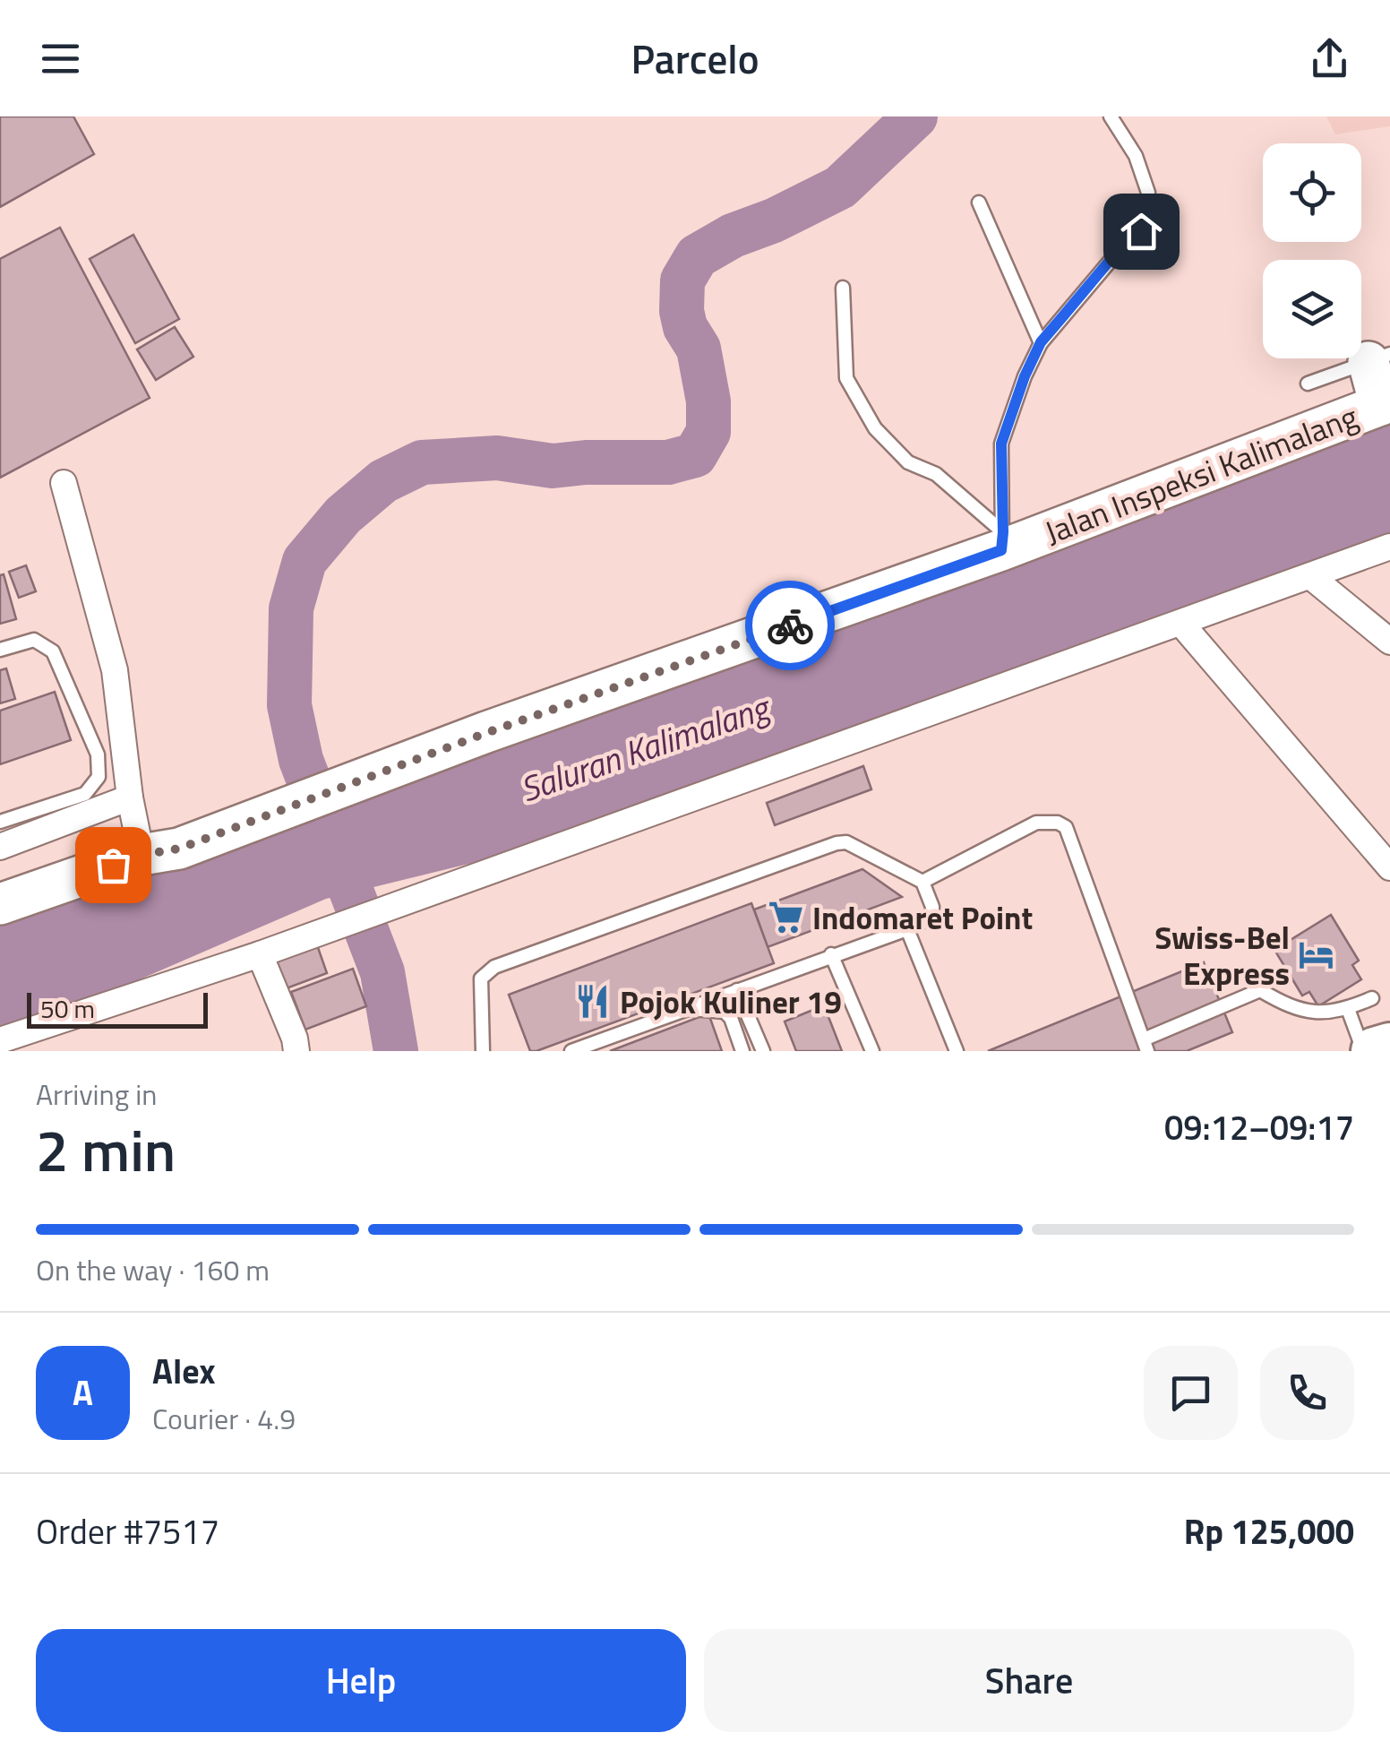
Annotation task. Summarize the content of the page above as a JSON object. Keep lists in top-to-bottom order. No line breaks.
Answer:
{"streets":{"main road":["Jalan Inspeksi Kalimalang"]},"water":["Saluran Kalimalang"],"places":{"supermarket":["Indomaret Point"],"hotel":["Swiss-Bel Express"],"restaurant":["Pojok Kuliner 19"]},"scale_bar":"50 m","page":{"header":"Parcelo","scale":"50 m","heading":["2 min","Arriving in","09:12–09:17"],"panel":["Alex","Courier · 4.9","Order #7517","Rp 125,000"],"bar":"On the way · 160 m","round":"A","buttons":["Help","Share"]}}
